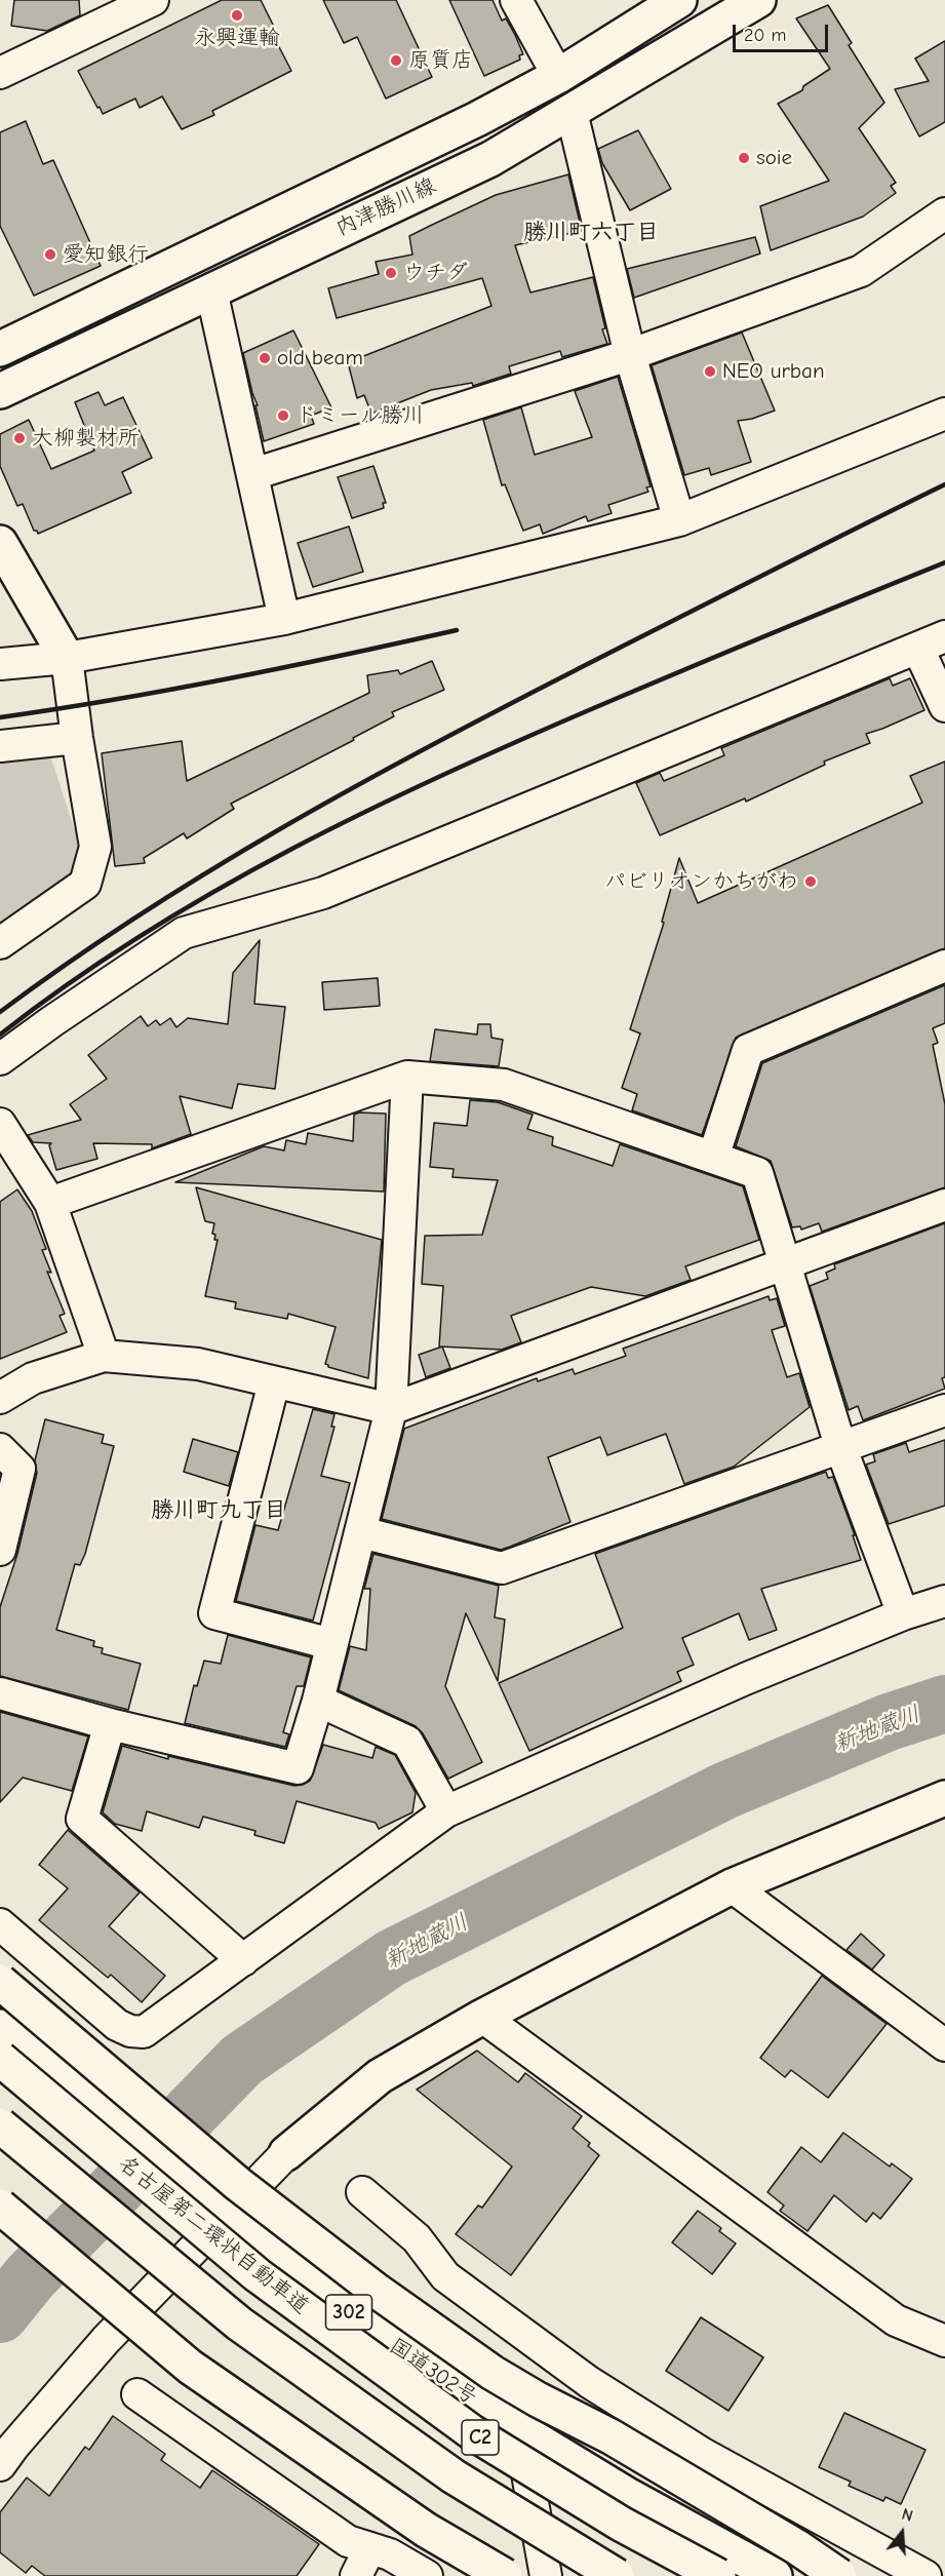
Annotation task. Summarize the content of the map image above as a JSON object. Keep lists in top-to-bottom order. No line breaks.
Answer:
{"streets":{"main road":["内津勝川線","名古屋第二環状自動車道","302","国道302号","C2"]},"districts":["勝川町六丁目","勝川町九丁目"],"water":["新地蔵川"],"places":["永興運輸","原質店","soie","愛知銀行","ウチダ","old beam","NEO urban","ドミール勝川","大柳製材所","パビリオンかちがわ"],"scale_bar":"20 m","north":"top"}
